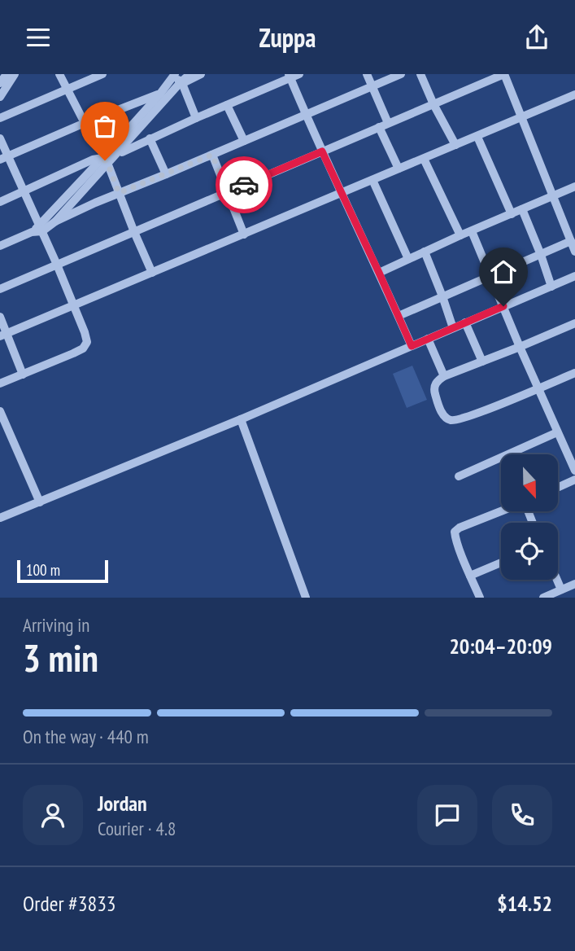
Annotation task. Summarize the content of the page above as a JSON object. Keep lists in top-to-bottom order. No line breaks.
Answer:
{"scale_bar":"100 m","north":"bottom","page":{"header":"Zuppa","scale":"100 m","heading":["3 min","Arriving in","20:04–20:09"],"panel":["Jordan","Courier · 4.8","Order #3833","$14.52"],"bar":"On the way · 440 m"}}
